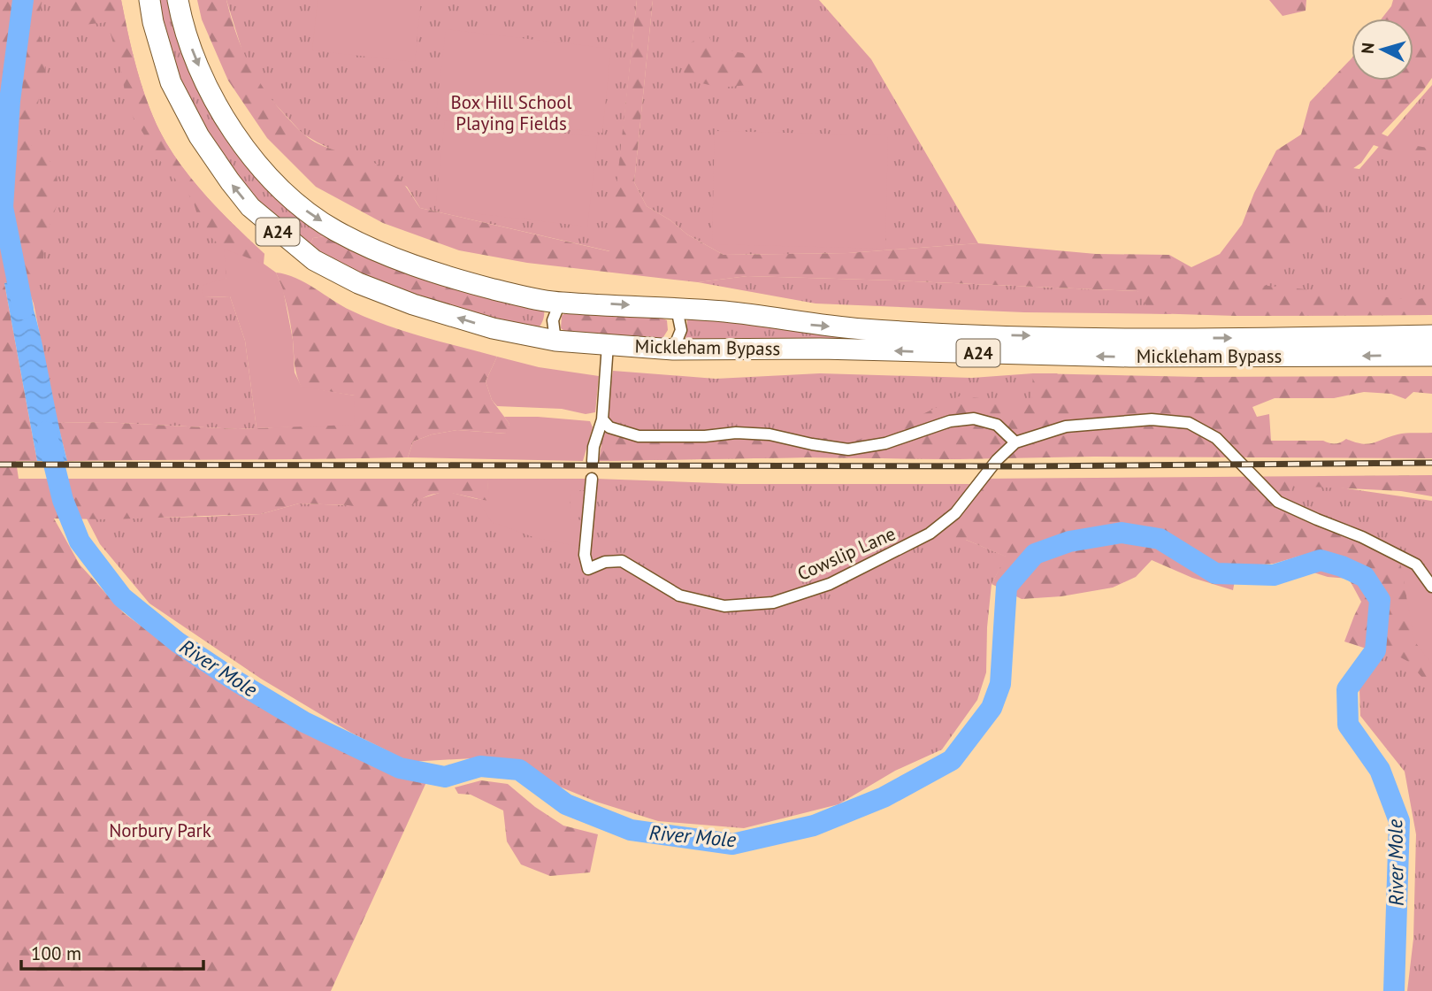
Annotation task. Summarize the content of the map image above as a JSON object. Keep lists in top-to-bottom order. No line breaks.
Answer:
{"streets":{"highway":["A24","Mickleham Bypass"],"street":["Cowslip Lane"]},"water":["River Mole"],"parks":["Box Hill School Playing Fields","Norbury Park"],"scale_bar":"100 m","north":"left"}
